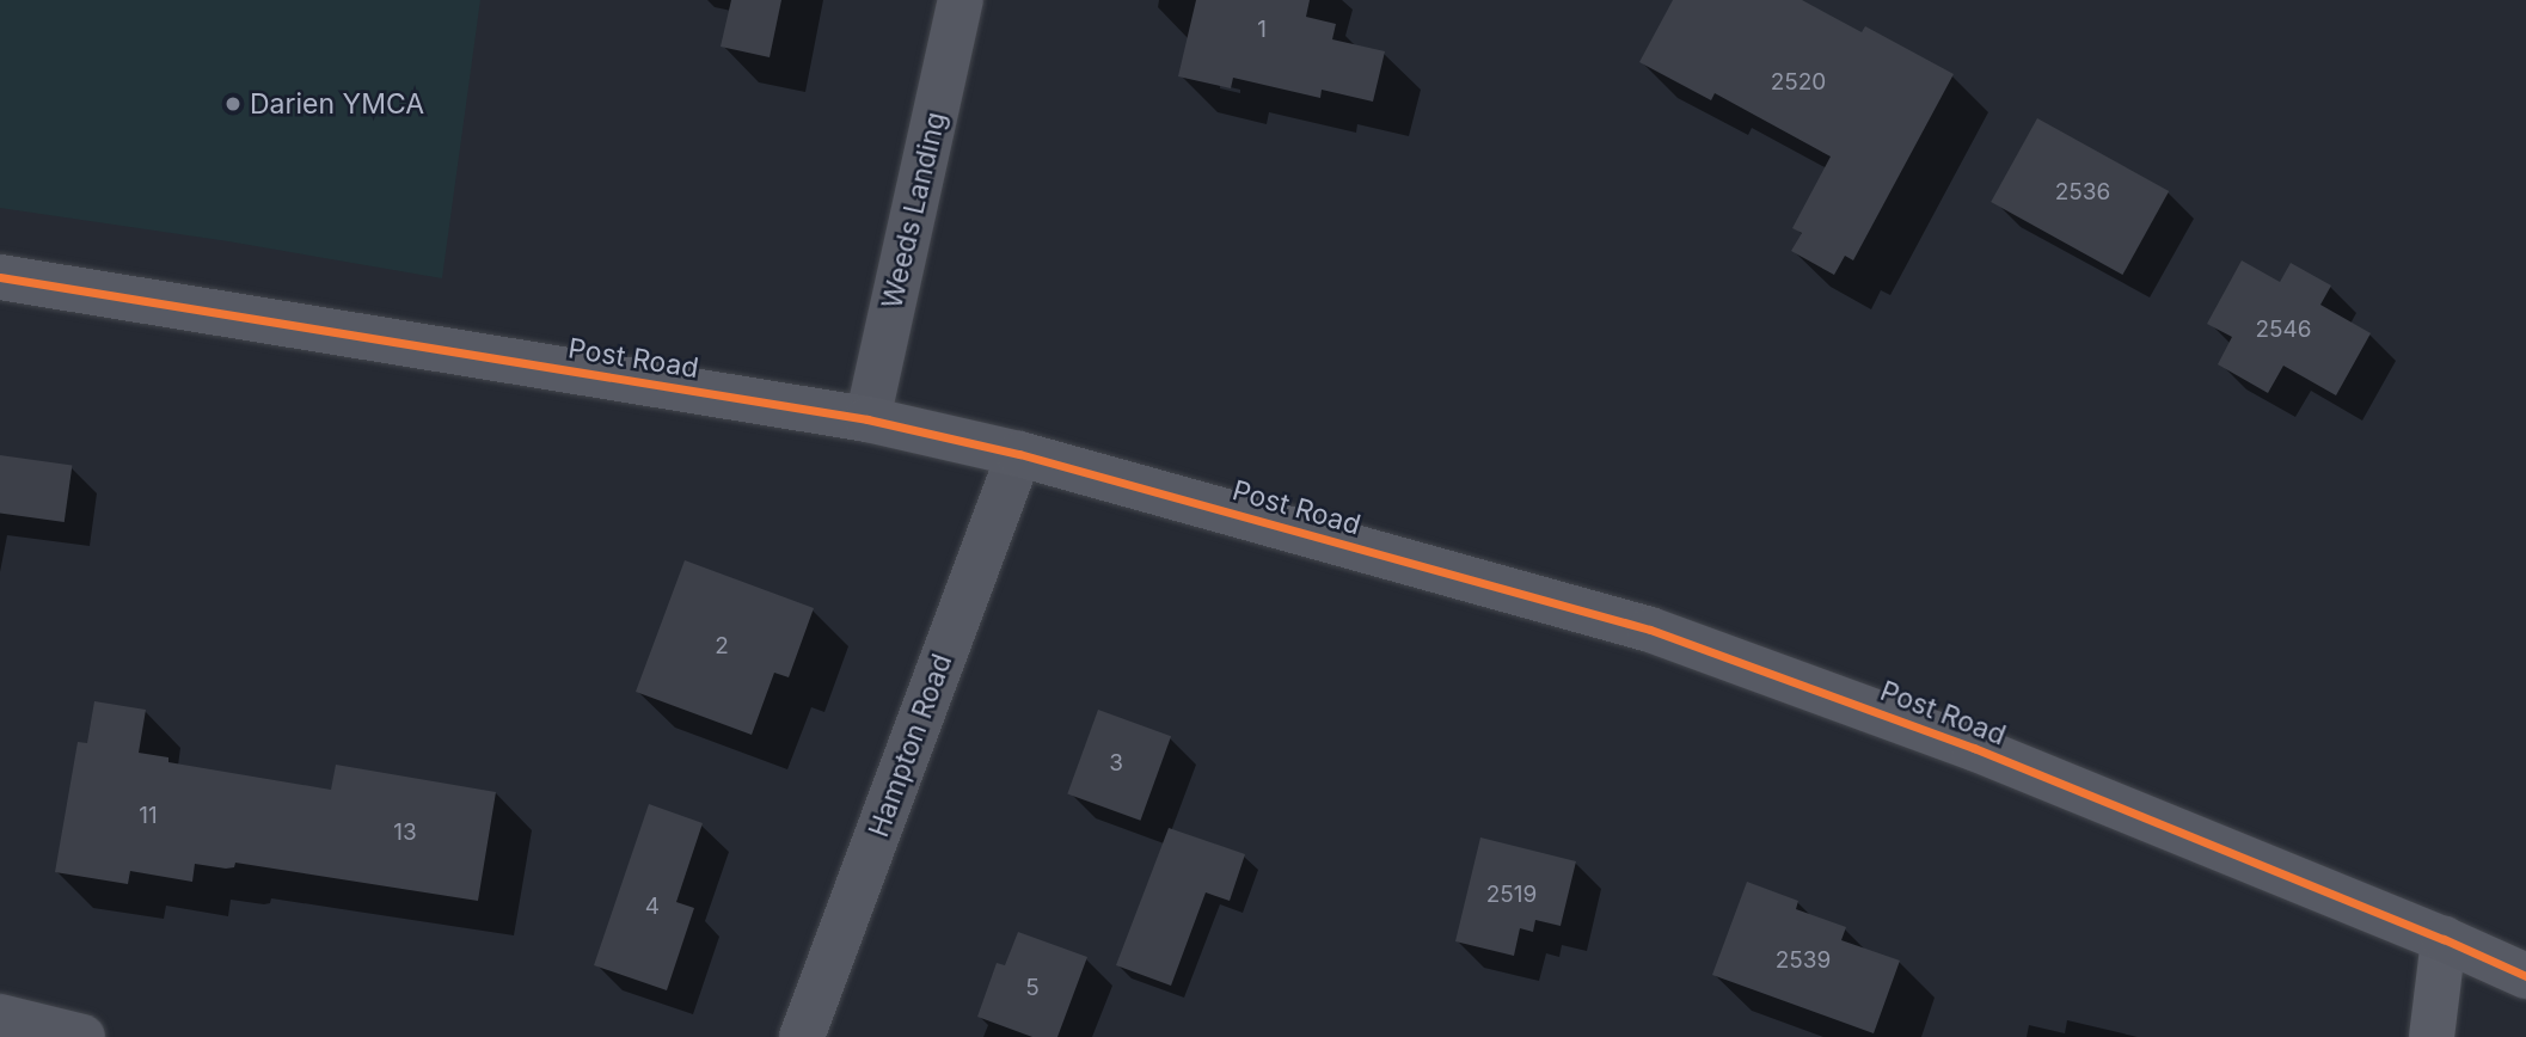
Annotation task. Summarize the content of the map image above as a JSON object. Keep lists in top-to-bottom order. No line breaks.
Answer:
{"streets":{"main road":["Post Road"],"street":["Weeds Landing","Hampton Road"]},"crossings":[["Weeds Landing","Post Road"],["Post Road","Hampton Road"]],"places":["Darien YMCA"],"house_numbers":["1","2520","2536","2546","2","3","11","13","2519","4","2539","5"]}
